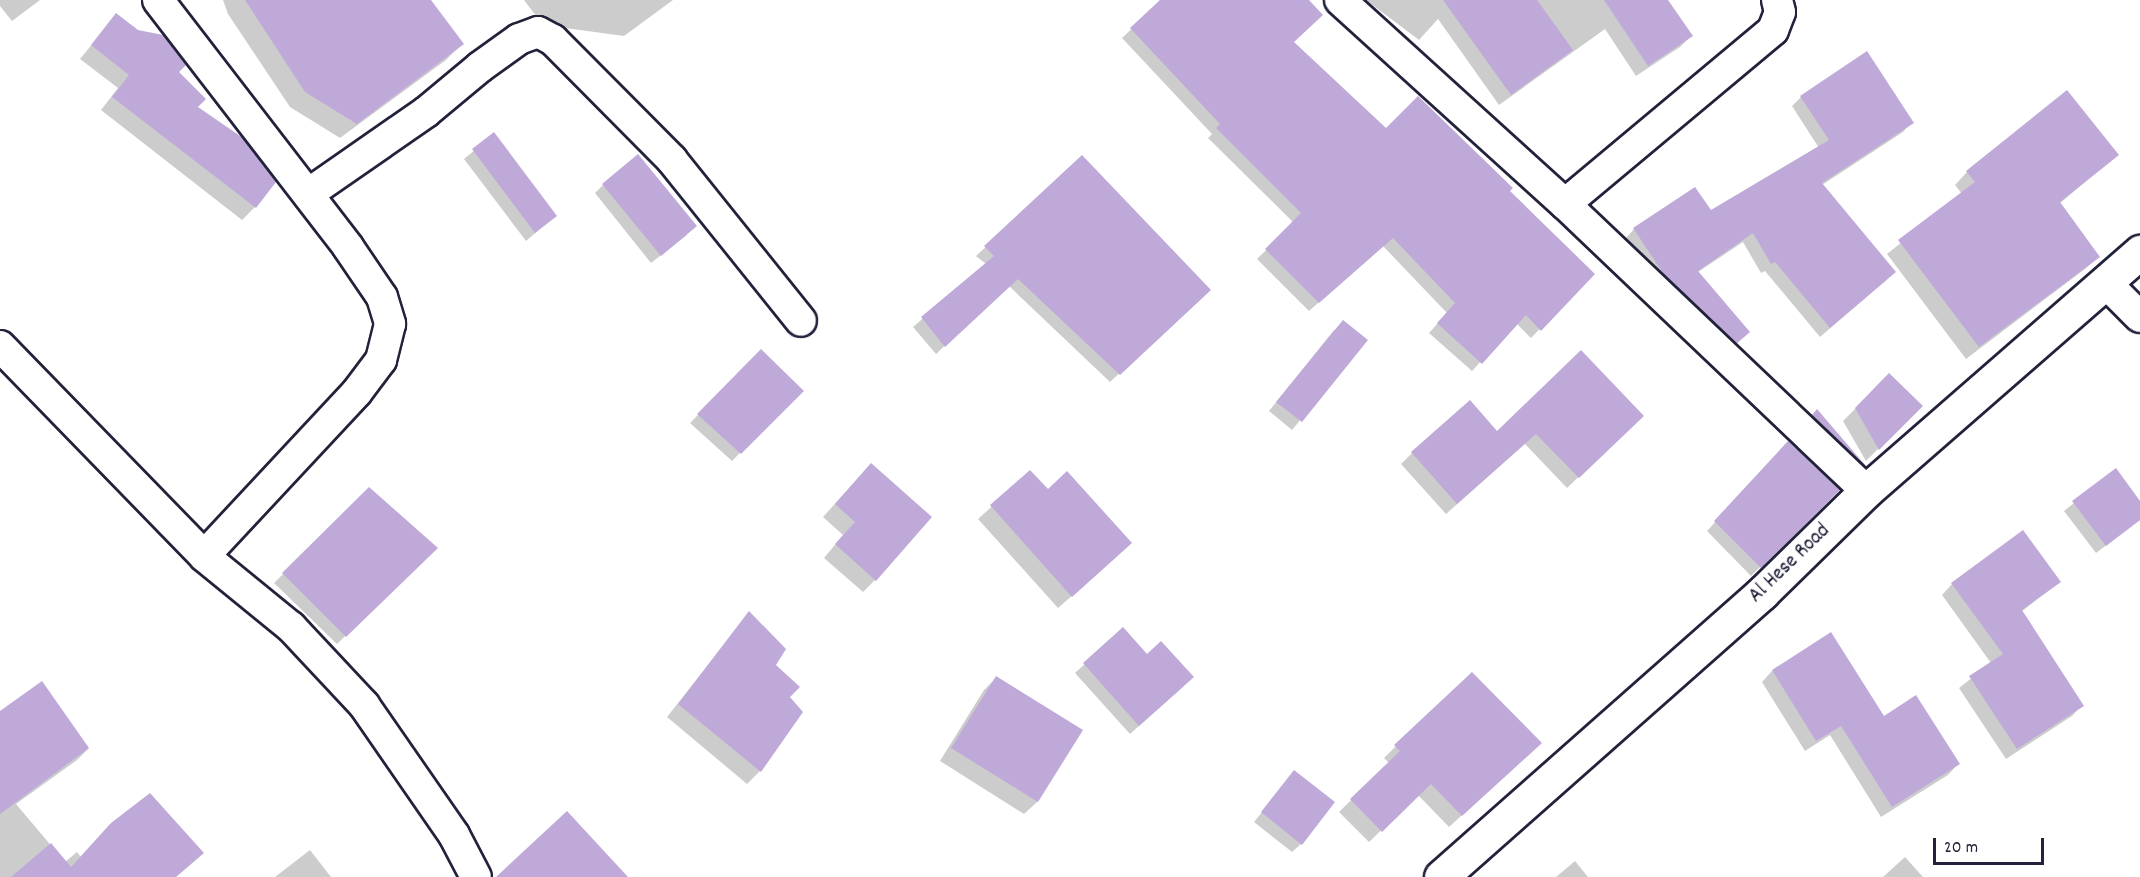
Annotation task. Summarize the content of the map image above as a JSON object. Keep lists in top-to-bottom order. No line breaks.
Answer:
{"streets":{"street":["Al Hese Road"]},"scale_bar":"20 m"}
